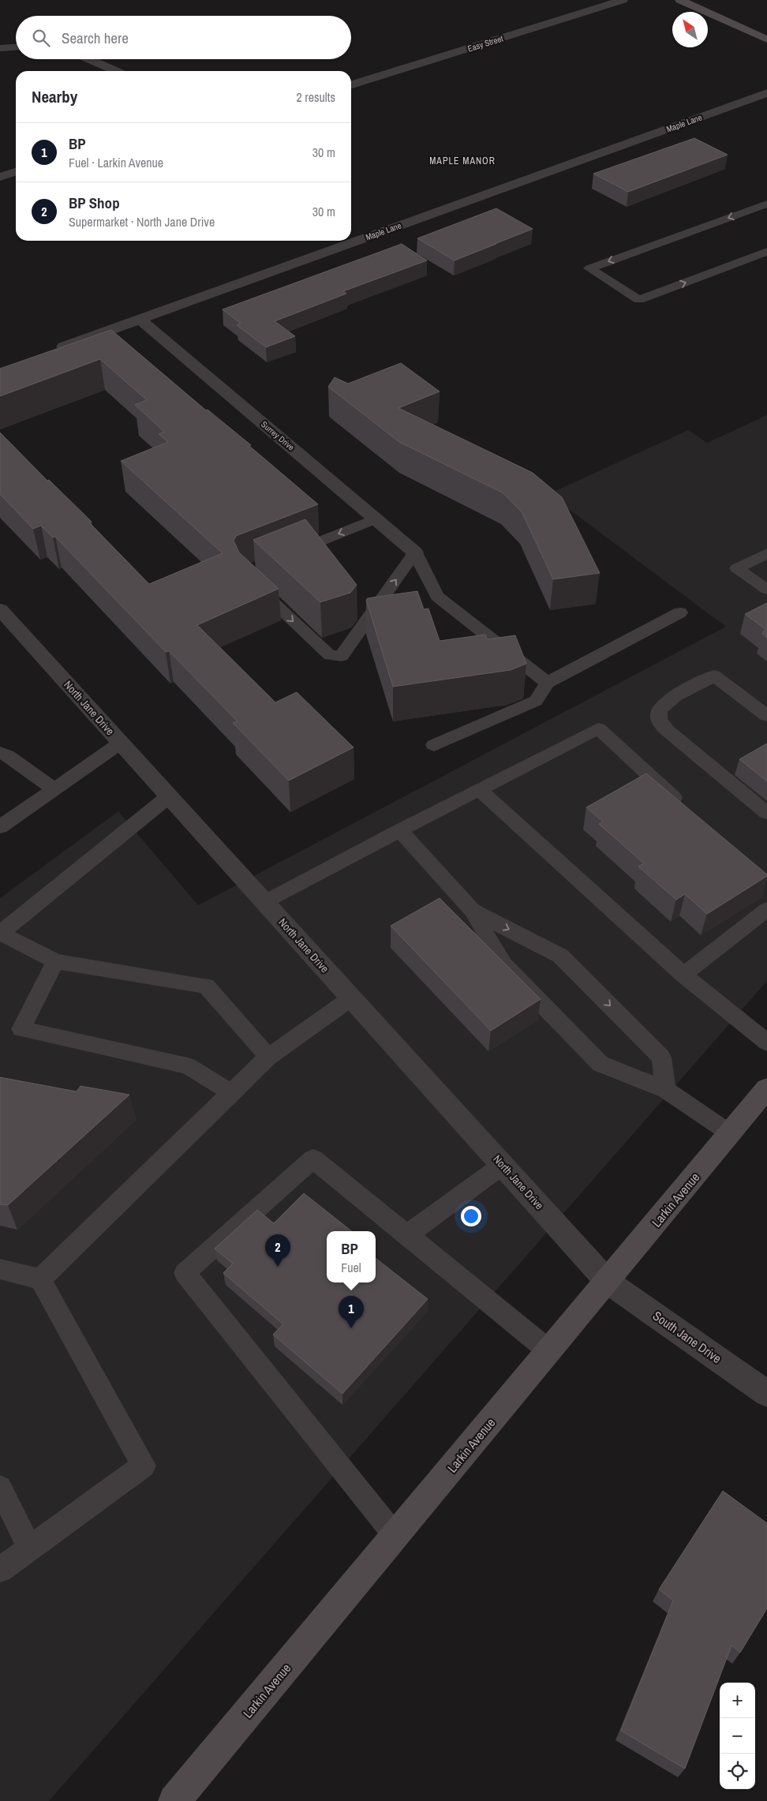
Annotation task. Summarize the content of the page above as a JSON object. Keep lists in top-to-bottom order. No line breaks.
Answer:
{"streets":{"main road":["Larkin Avenue"],"street":["Easy Street","Maple Lane","Surrey Drive","North Jane Drive","South Jane Drive"]},"crossings":[["Maple Lane","Surrey Drive"],["North Jane Drive","Larkin Avenue"],["North Jane Drive","South Jane Drive"],["Larkin Avenue","South Jane Drive"]],"districts":["MAPLE MANOR"],"north":"top left","page":{"search":"Search here","heading":["Nearby","2 results"],"list":[{"mark":"1","name":"BP","note":"Fuel · Larkin Avenue","value":"30 m"},{"mark":"2","name":"BP Shop","note":"Supermarket · North Jane Drive","value":"30 m"}],"popup":["BP","Fuel"],"pins":["2","1"],"map_buttons":["+","−"]}}
